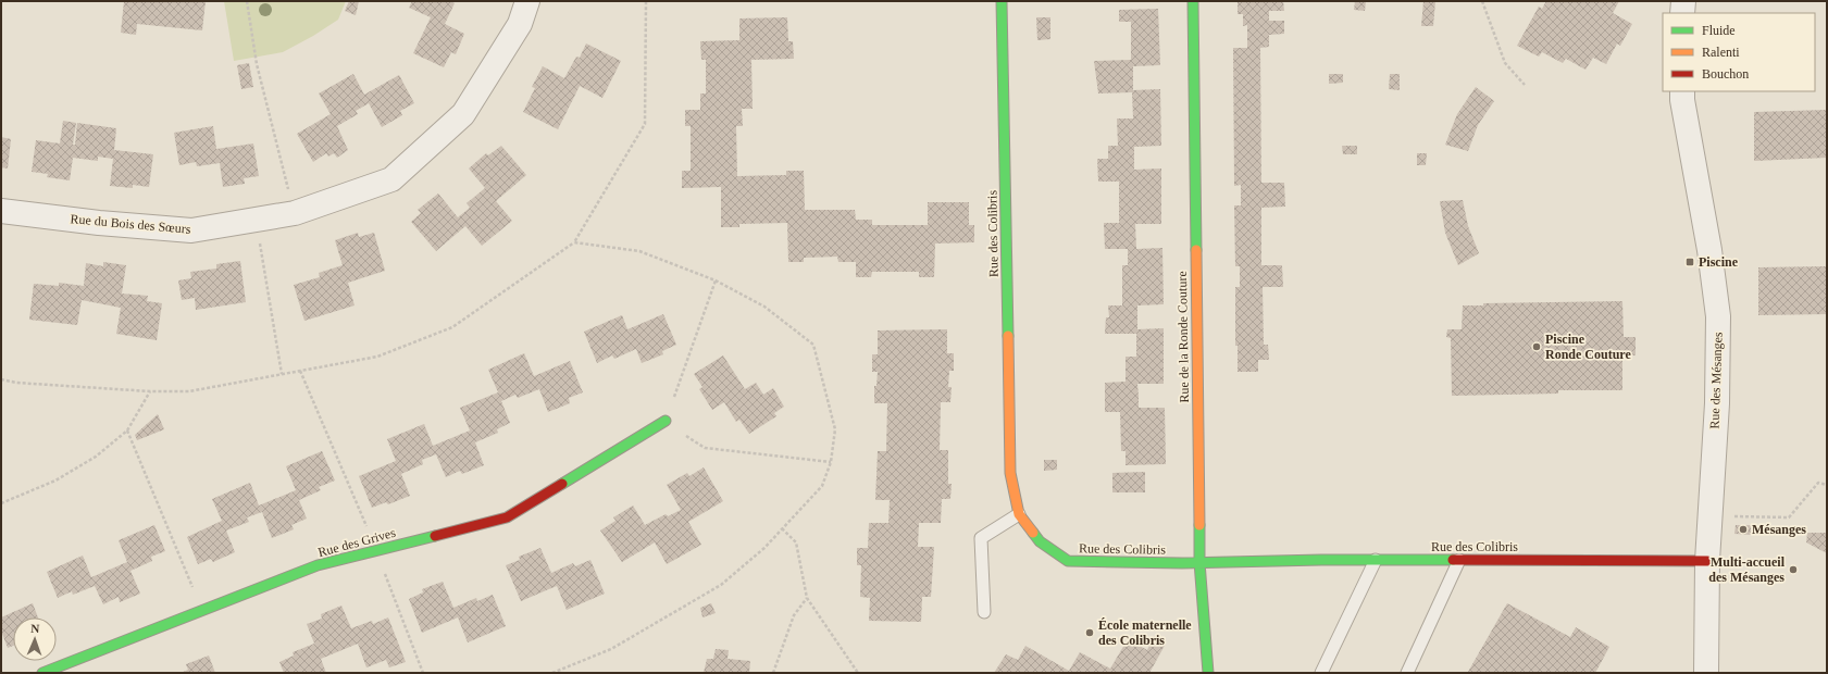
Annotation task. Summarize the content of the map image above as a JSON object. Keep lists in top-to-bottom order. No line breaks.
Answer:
{"streets":{"street":["Rue du Bois des Sœurs","Rue des Colibris","Rue de la Ronde Couture","Rue des Mésanges","Rue des Grives"]},"crossings":[["Rue des Colibris","Rue de la Ronde Couture"],["Rue des Colibris","Rue des Mésanges"]],"places":{"transit":["Piscine"],"other":["Piscine Ronde Couture","Mésanges","Multi-accueil des Mésanges","École maternelle des Colibris"]},"legend":["Fluide","Ralenti","Bouchon"],"north":"top"}
